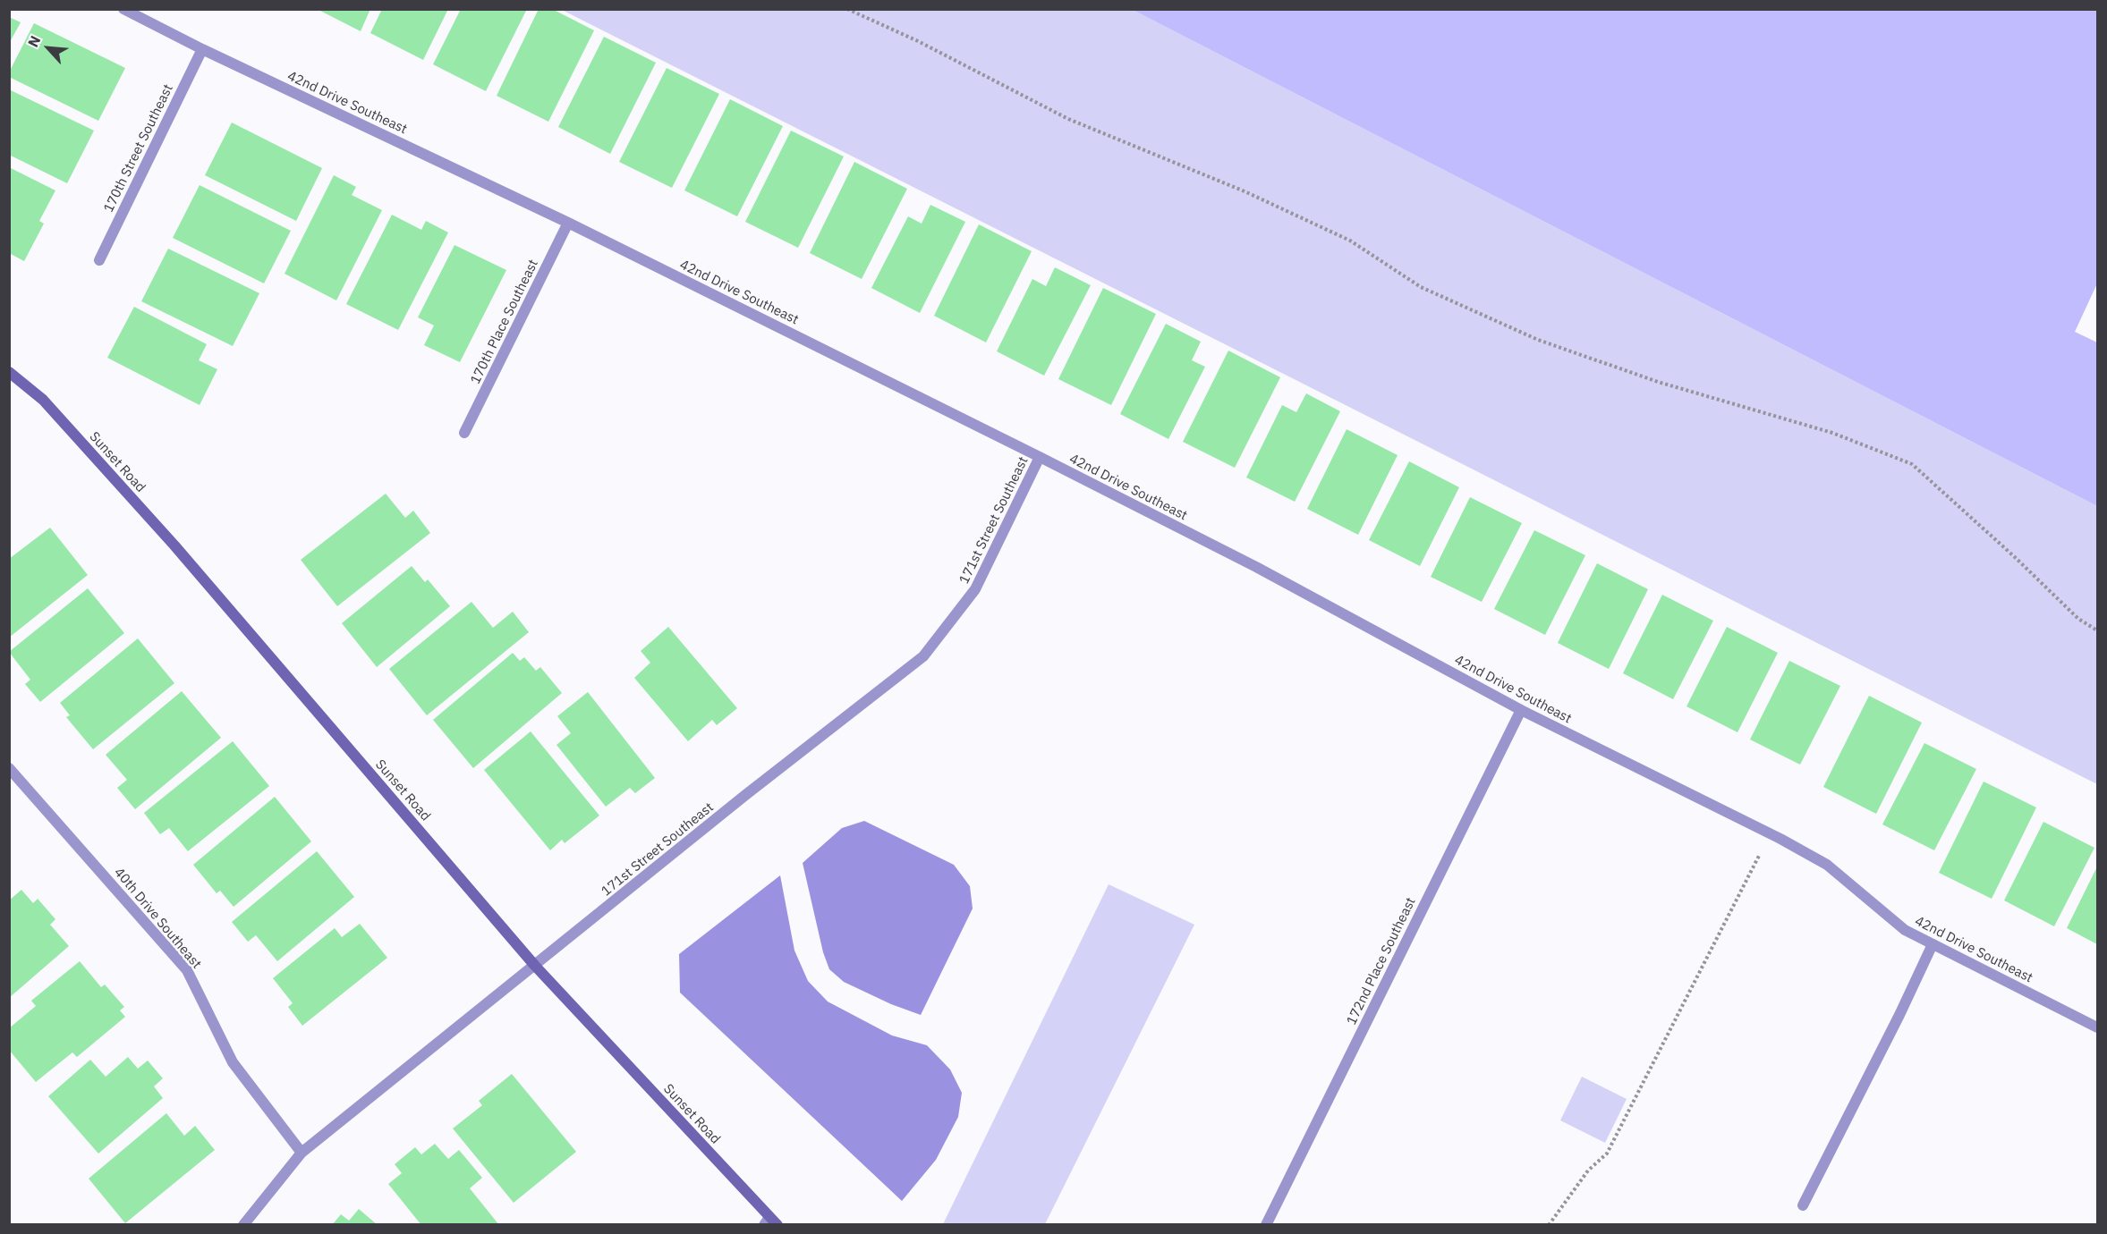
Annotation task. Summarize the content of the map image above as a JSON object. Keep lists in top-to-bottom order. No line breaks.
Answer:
{"streets":{"street":["42nd Drive Southeast","170th Street Southeast","170th Place Southeast","Sunset Road","171st Street Southeast","40th Drive Southeast","172nd Place Southeast"]},"crossings":[["42nd Drive Southeast","170th Street Southeast"],["42nd Drive Southeast","170th Place Southeast"],["42nd Drive Southeast","171st Street Southeast"],["42nd Drive Southeast","172nd Place Southeast"],["Sunset Road","171st Street Southeast"],["171st Street Southeast","40th Drive Southeast"]],"north":"top left"}
